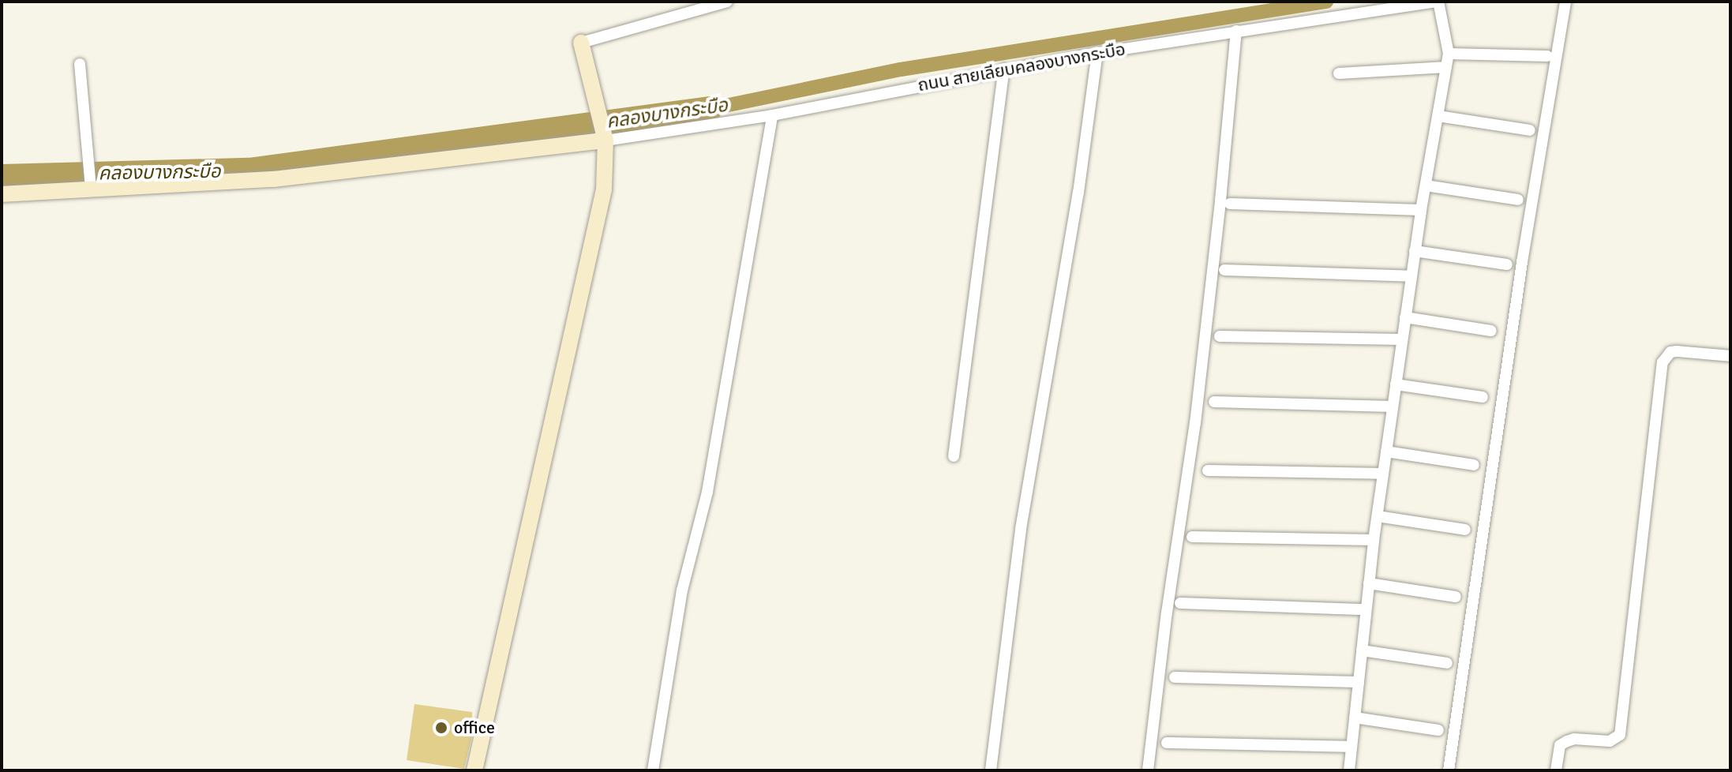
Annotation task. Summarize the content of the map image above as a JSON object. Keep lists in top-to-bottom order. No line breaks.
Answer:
{"streets":{"street":["ถนน สายเลียบคลองบางกระบือ"]},"water":["คลองบางกระบือ"],"places":["office"]}
